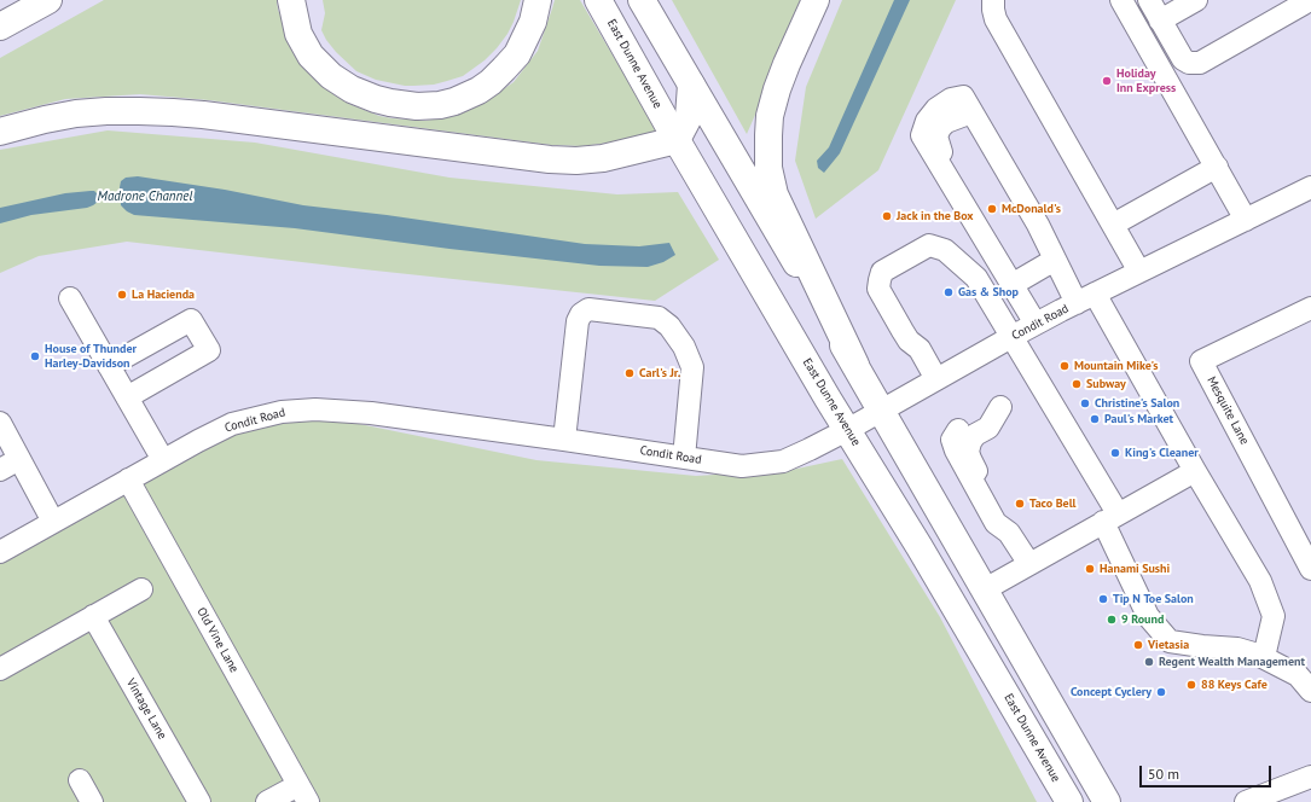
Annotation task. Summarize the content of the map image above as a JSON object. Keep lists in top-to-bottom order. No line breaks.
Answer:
{"streets":{"main road":["East Dunne Avenue"],"street":["Condit Road","Mesquite Lane","Old Vine Lane","Vintage Lane"]},"crossings":[["East Dunne Avenue","Condit Road"],["Condit Road","Old Vine Lane"]],"water":["Madrone Channel"],"places":["Holiday Inn Express","McDonald's","Jack in the Box","Gas & Shop","La Hacienda","House of Thunder Harley-Davidson","Mountain Mike's","Carl's Jr.","Subway","Christine's Salon","Paul's Market","King's Cleaner","Taco Bell","Hanami Sushi","Tip N Toe Salon","9 Round","Vietasia","Regent Wealth Management","88 Keys Cafe","Concept Cyclery"],"scale_bar":"50 m"}
